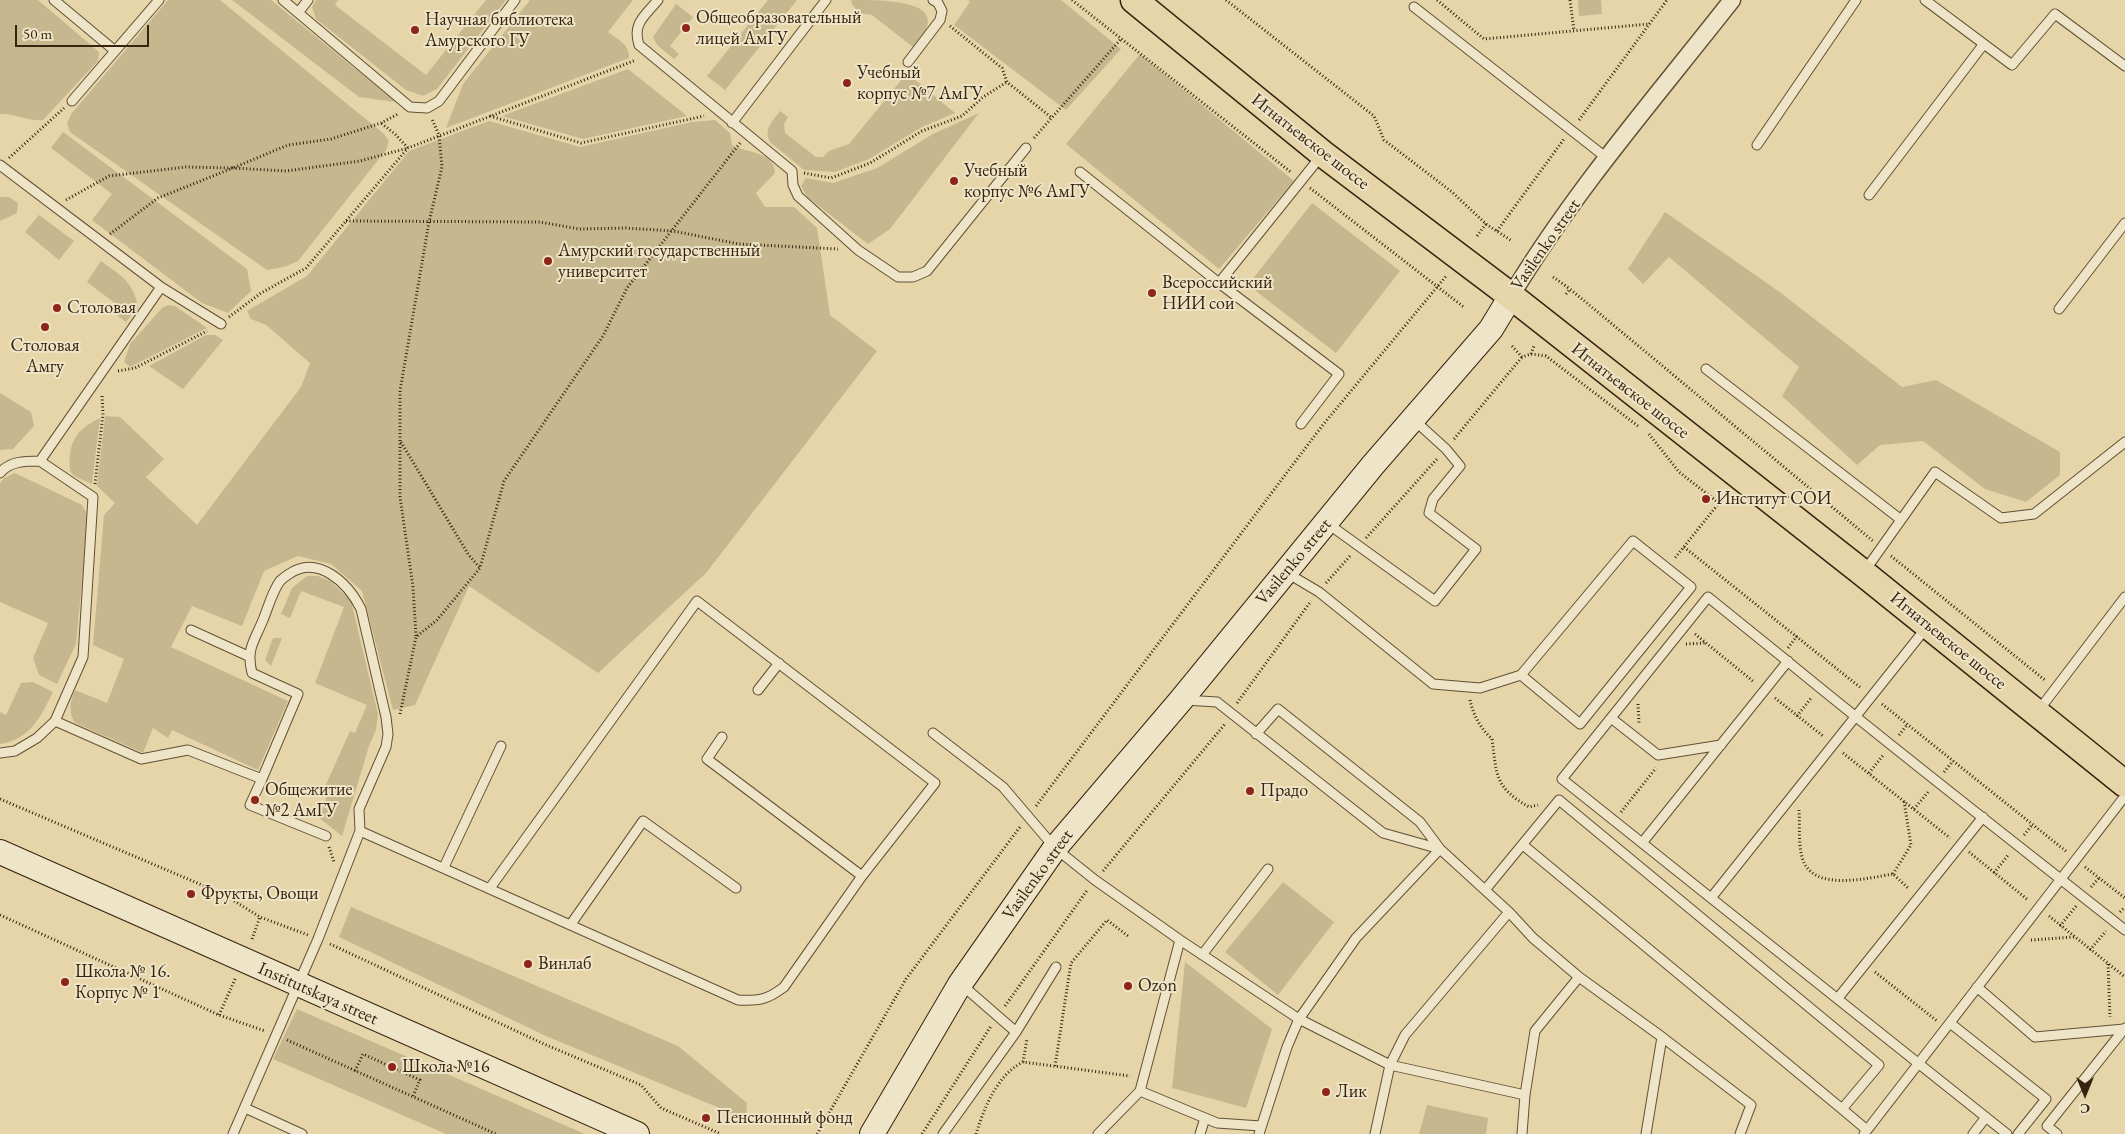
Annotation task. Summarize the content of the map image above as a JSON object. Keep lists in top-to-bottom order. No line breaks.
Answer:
{"streets":{"main road":["Игнатьевское шоссе","Vasilenko street","Institutskaya street"]},"crossings":[["Игнатьевское шоссе","Vasilenko street"]],"places":["Общеобразовательный лицей АмГУ","Научная библиотека Амурского ГУ","Учебный корпус №7 АмГУ","Учебный корпус №6 АмГУ","Амурский государственный университет","Всероссийский НИИ сои","Столовая","Столовая Амгу","Институт СОИ","Прадо","Общежитие №2 АмГУ","Фрукты, Овощи","Винлаб","Школа № 16. Корпус № 1","Ozon","Школа №16","Лик","Пенсионный фонд"],"scale_bar":"50 m","north":"bottom"}
